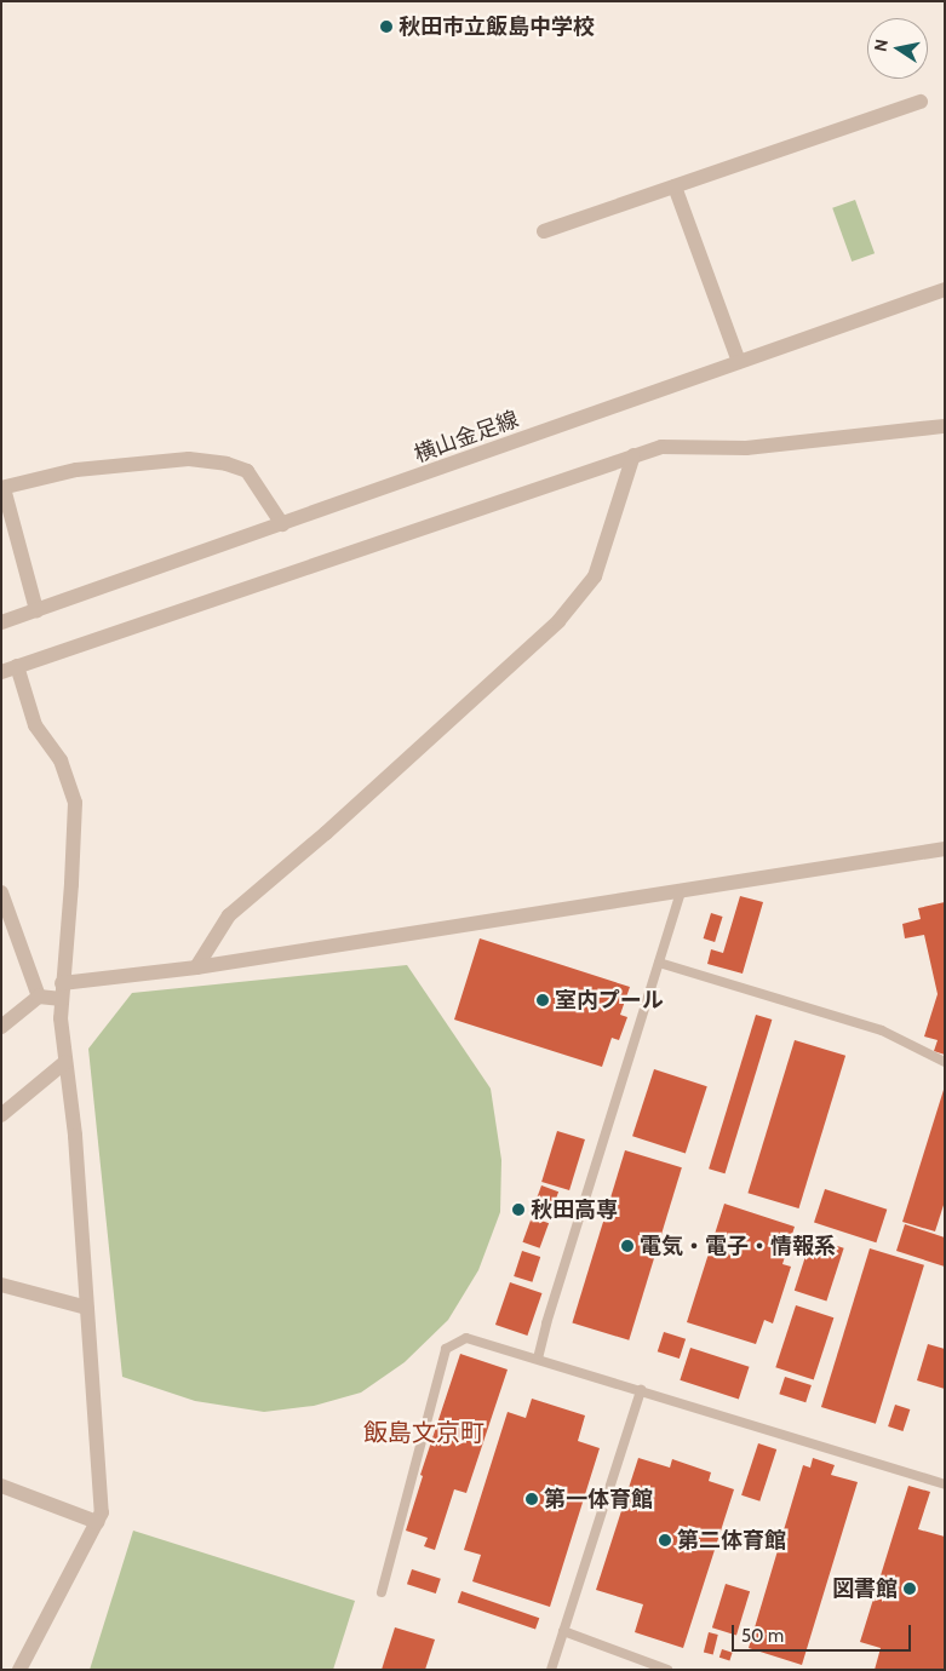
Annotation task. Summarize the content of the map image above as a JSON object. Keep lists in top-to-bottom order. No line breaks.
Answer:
{"streets":{"street":["横山金足線"]},"districts":["飯島文京町"],"places":["秋田市立飯島中学校","室内プール","秋田高専","電気・電子・情報系","第一体育館","第二体育館","図書館"],"scale_bar":"50 m","north":"left"}
